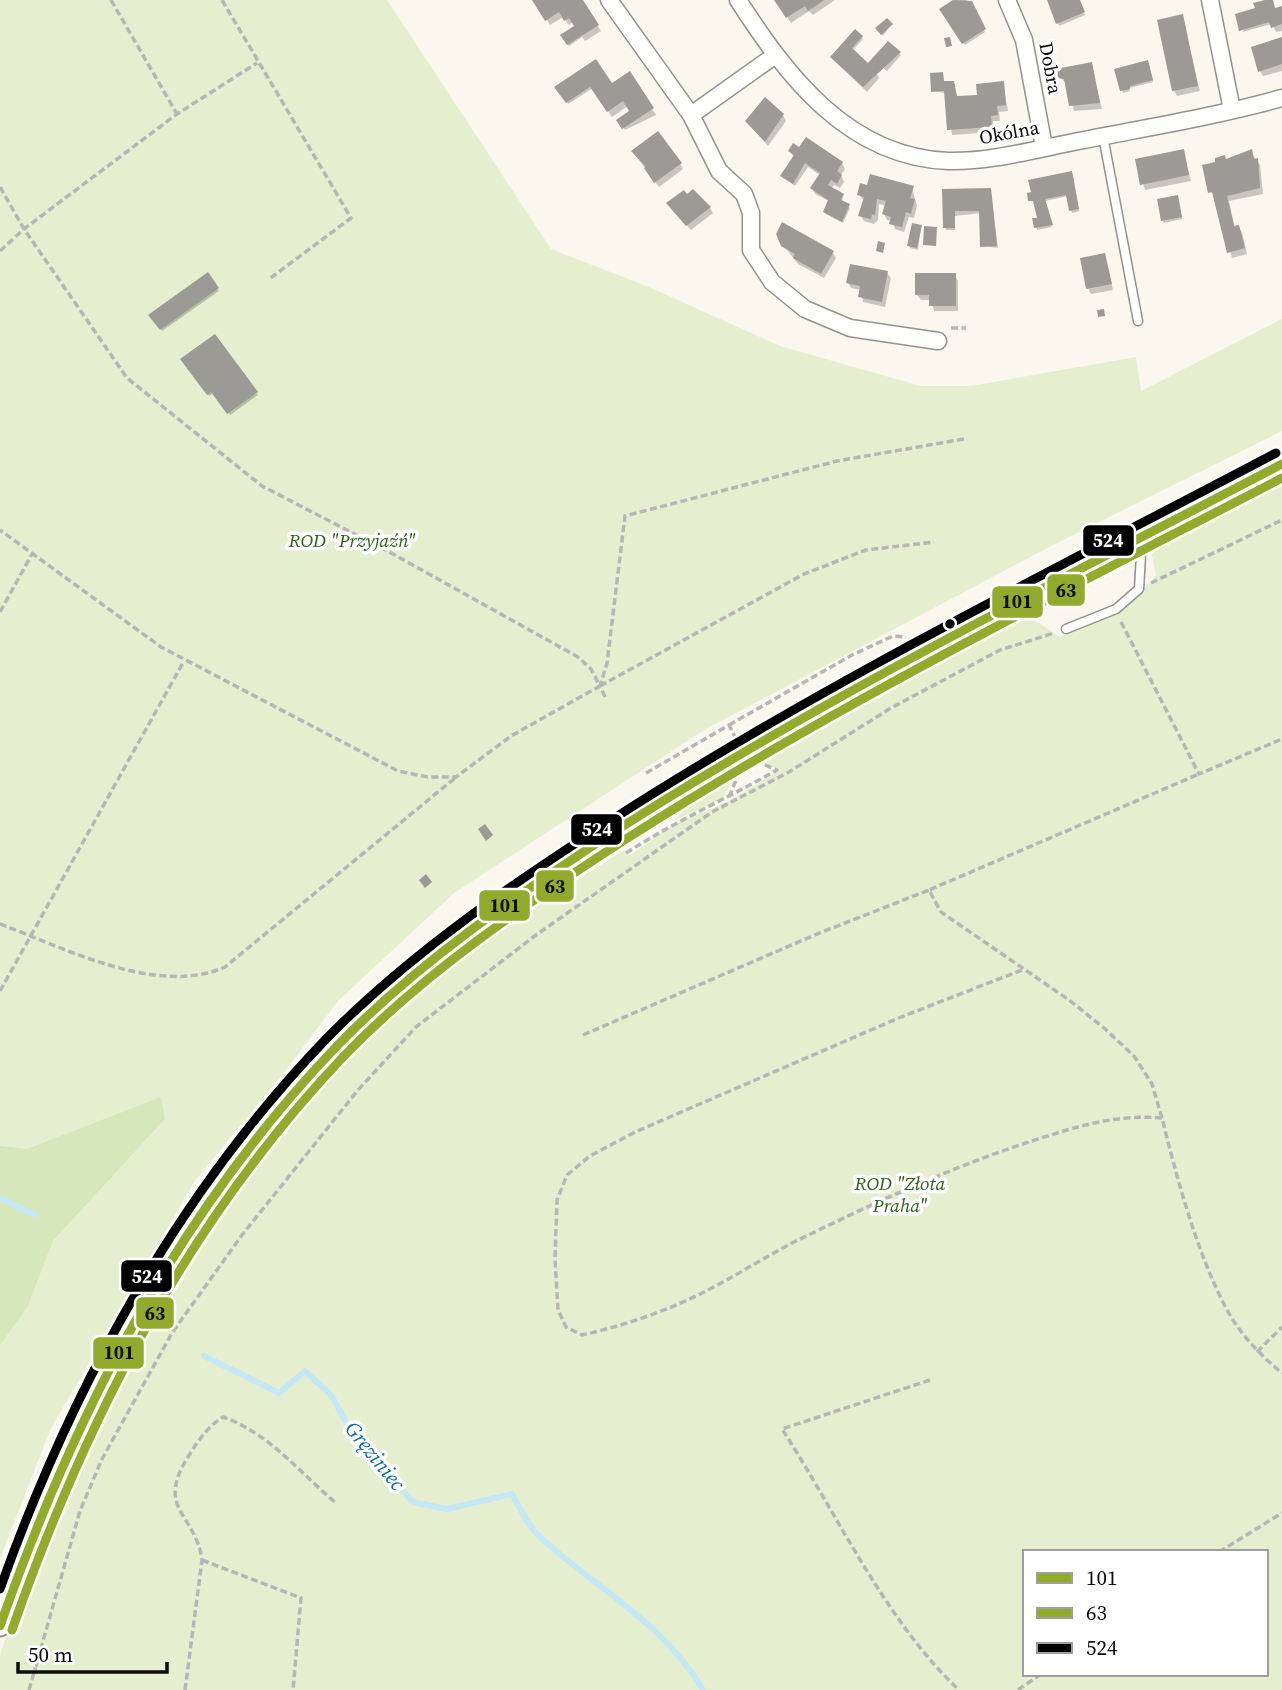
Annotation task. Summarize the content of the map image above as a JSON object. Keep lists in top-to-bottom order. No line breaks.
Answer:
{"streets":{"street":["Dobra","Okólna"]},"crossings":[["Dobra","Okólna"]],"water":["Gręziniec"],"parks":["ROD \"Przyjaźń\"","ROD \"Złota Praha\""],"lines":["transit line 524","transit line 101","transit line 63"],"legend":["101","63","524"],"scale_bar":"50 m"}
